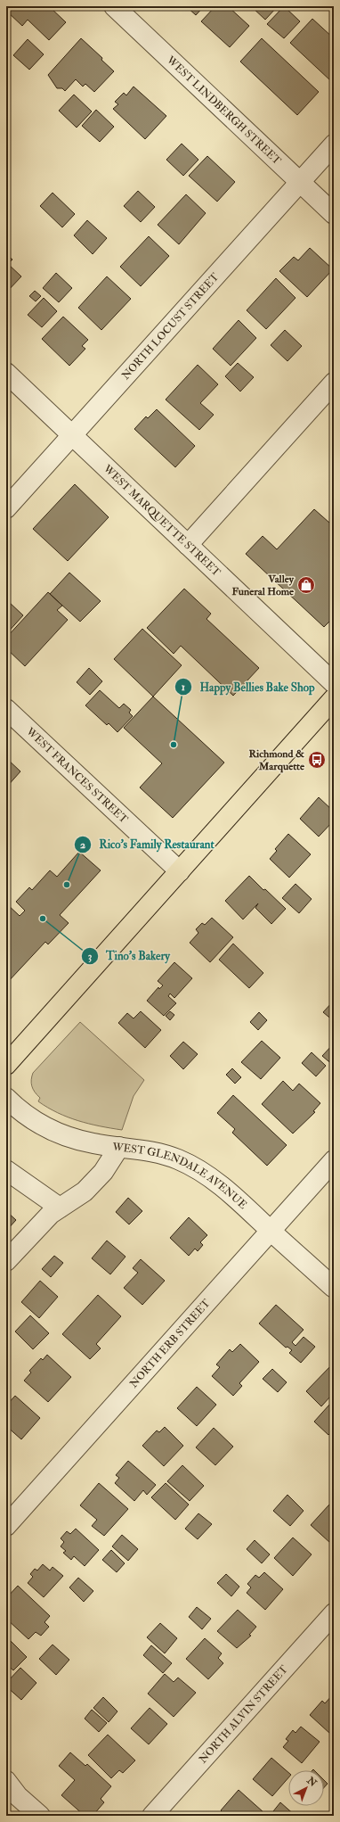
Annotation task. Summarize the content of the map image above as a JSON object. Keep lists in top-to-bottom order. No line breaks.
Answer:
{"streets":{"street":["WEST LINDBERGH STREET","NORTH LOCUST STREET","WEST MARQUETTE STREET","WEST FRANCES STREET","WEST GLENDALE AVENUE","NORTH ERB STREET","NORTH ALVIN STREET"]},"crossings":[["WEST LINDBERGH STREET","NORTH LOCUST STREET"],["NORTH LOCUST STREET","WEST MARQUETTE STREET"],["WEST GLENDALE AVENUE","NORTH ERB STREET"]],"places":{"shop":["Valley Funeral Home"],"other":["Happy Bellies Bake Shop","Rico's Family Restaurant","Tino's Bakery"],"bus stop":["Richmond & Marquette"]},"north":"top right"}
